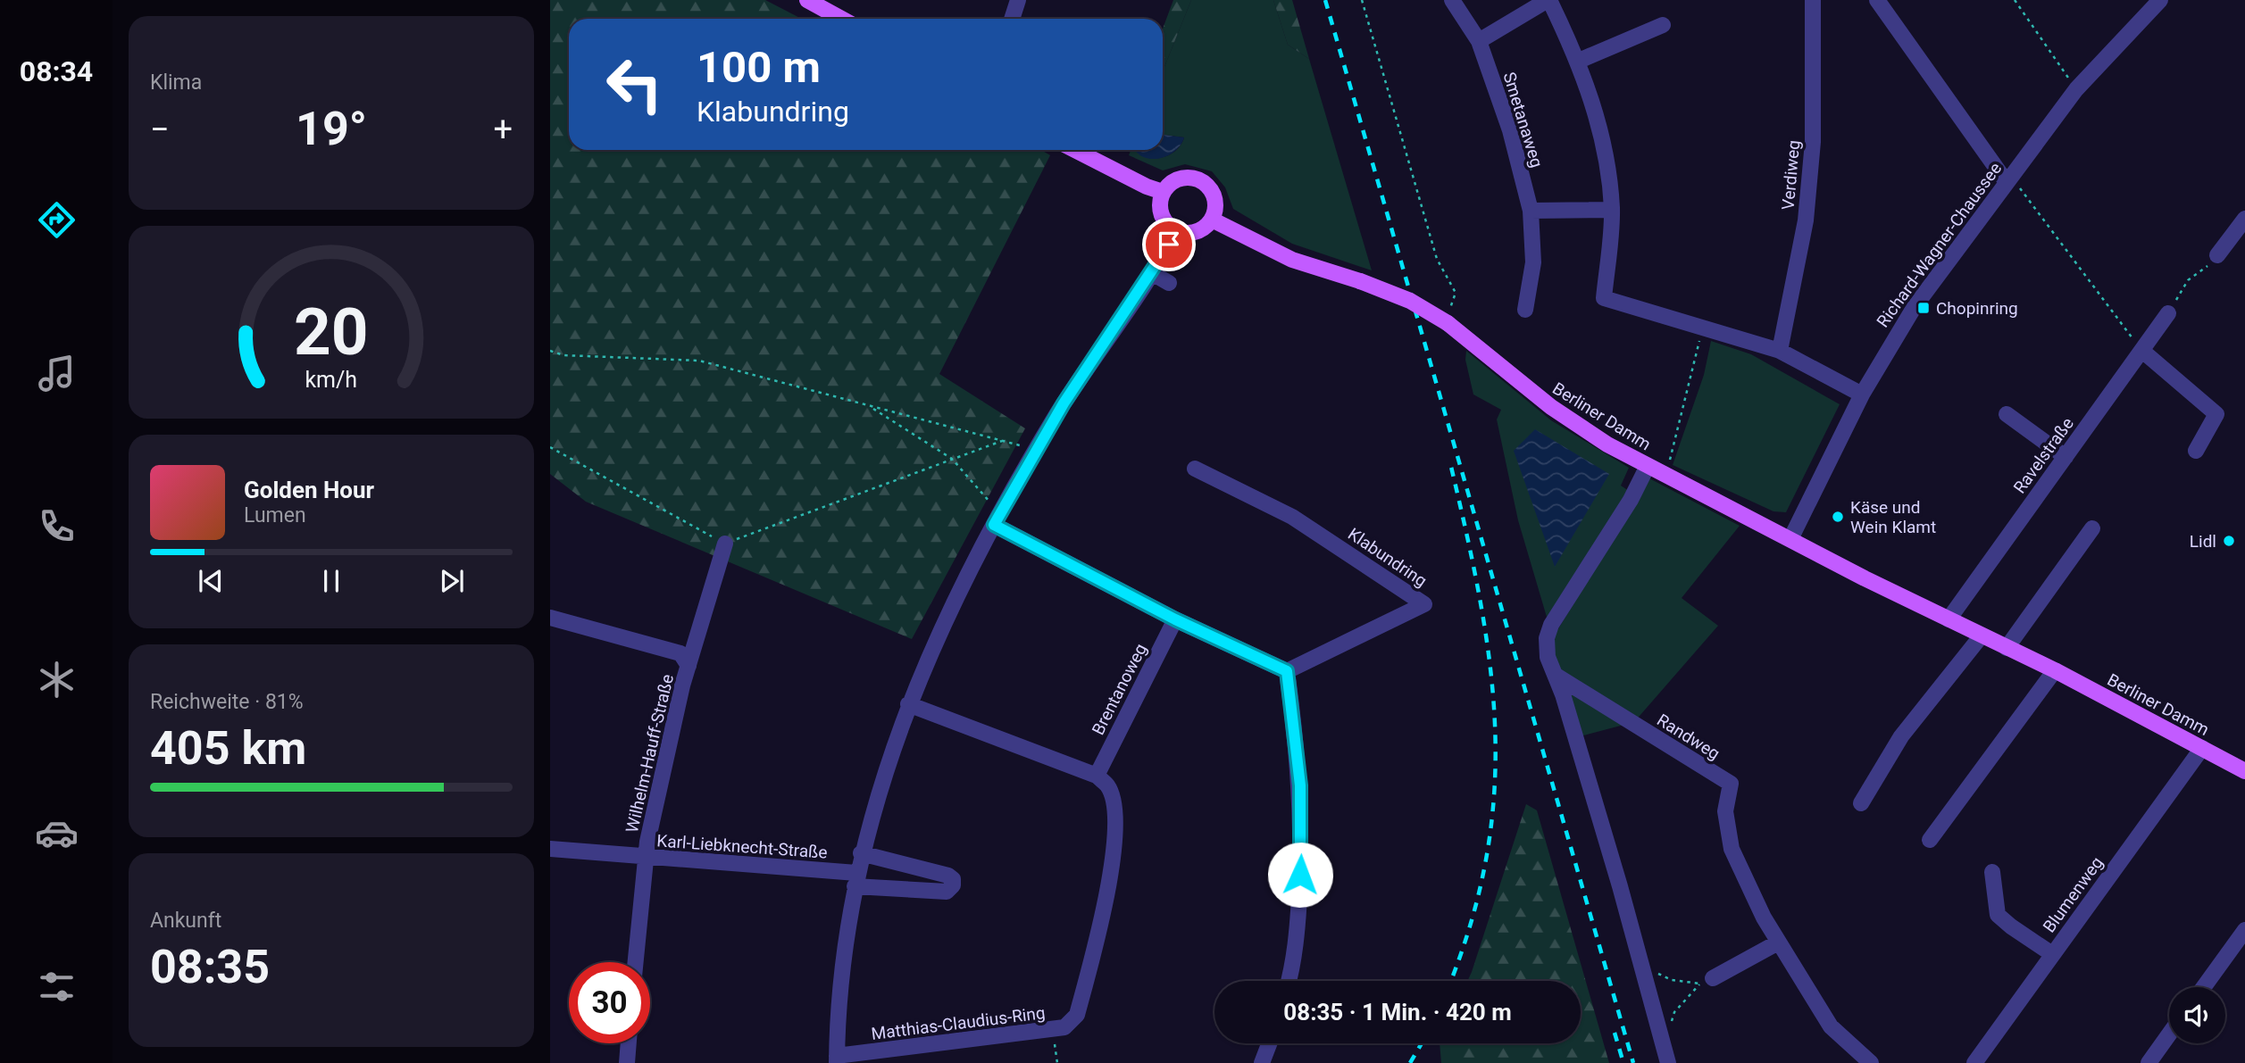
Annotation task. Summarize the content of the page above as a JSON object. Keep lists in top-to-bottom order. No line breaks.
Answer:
{"streets":{"main road":["Berliner Damm"],"street":["Smetanaweg","Verdiweg","Richard-Wagner-Chaussee","Ravelstraße","Klabundring","Brentanoweg","Randweg","Wilhelm-Hauff-Straße","Karl-Liebknecht-Straße","Blumenweg","Matthias-Claudius-Ring"]},"crossings":[["Richard-Wagner-Chaussee","Berliner Damm"],["Berliner Damm","Ravelstraße"],["Berliner Damm","Blumenweg"],["Brentanoweg","Matthias-Claudius-Ring"],["Wilhelm-Hauff-Straße","Karl-Liebknecht-Straße"]],"places":{"transit":["Chopinring"],"other":["Käse und Wein Klamt","Lidl"]},"page":{"tabs":"08:34","tile":["Klima",["Reichweite · 81%","405 km"],["Ankunft","08:35"]],"turn":["100 m","Klabundring"],"heat":["−","19°","+"],"song":["Golden Hour","Lumen"],"limit":"30","trip":"08:35 · 1 Min. · 420 m","gauge":["20","km/h"]}}
